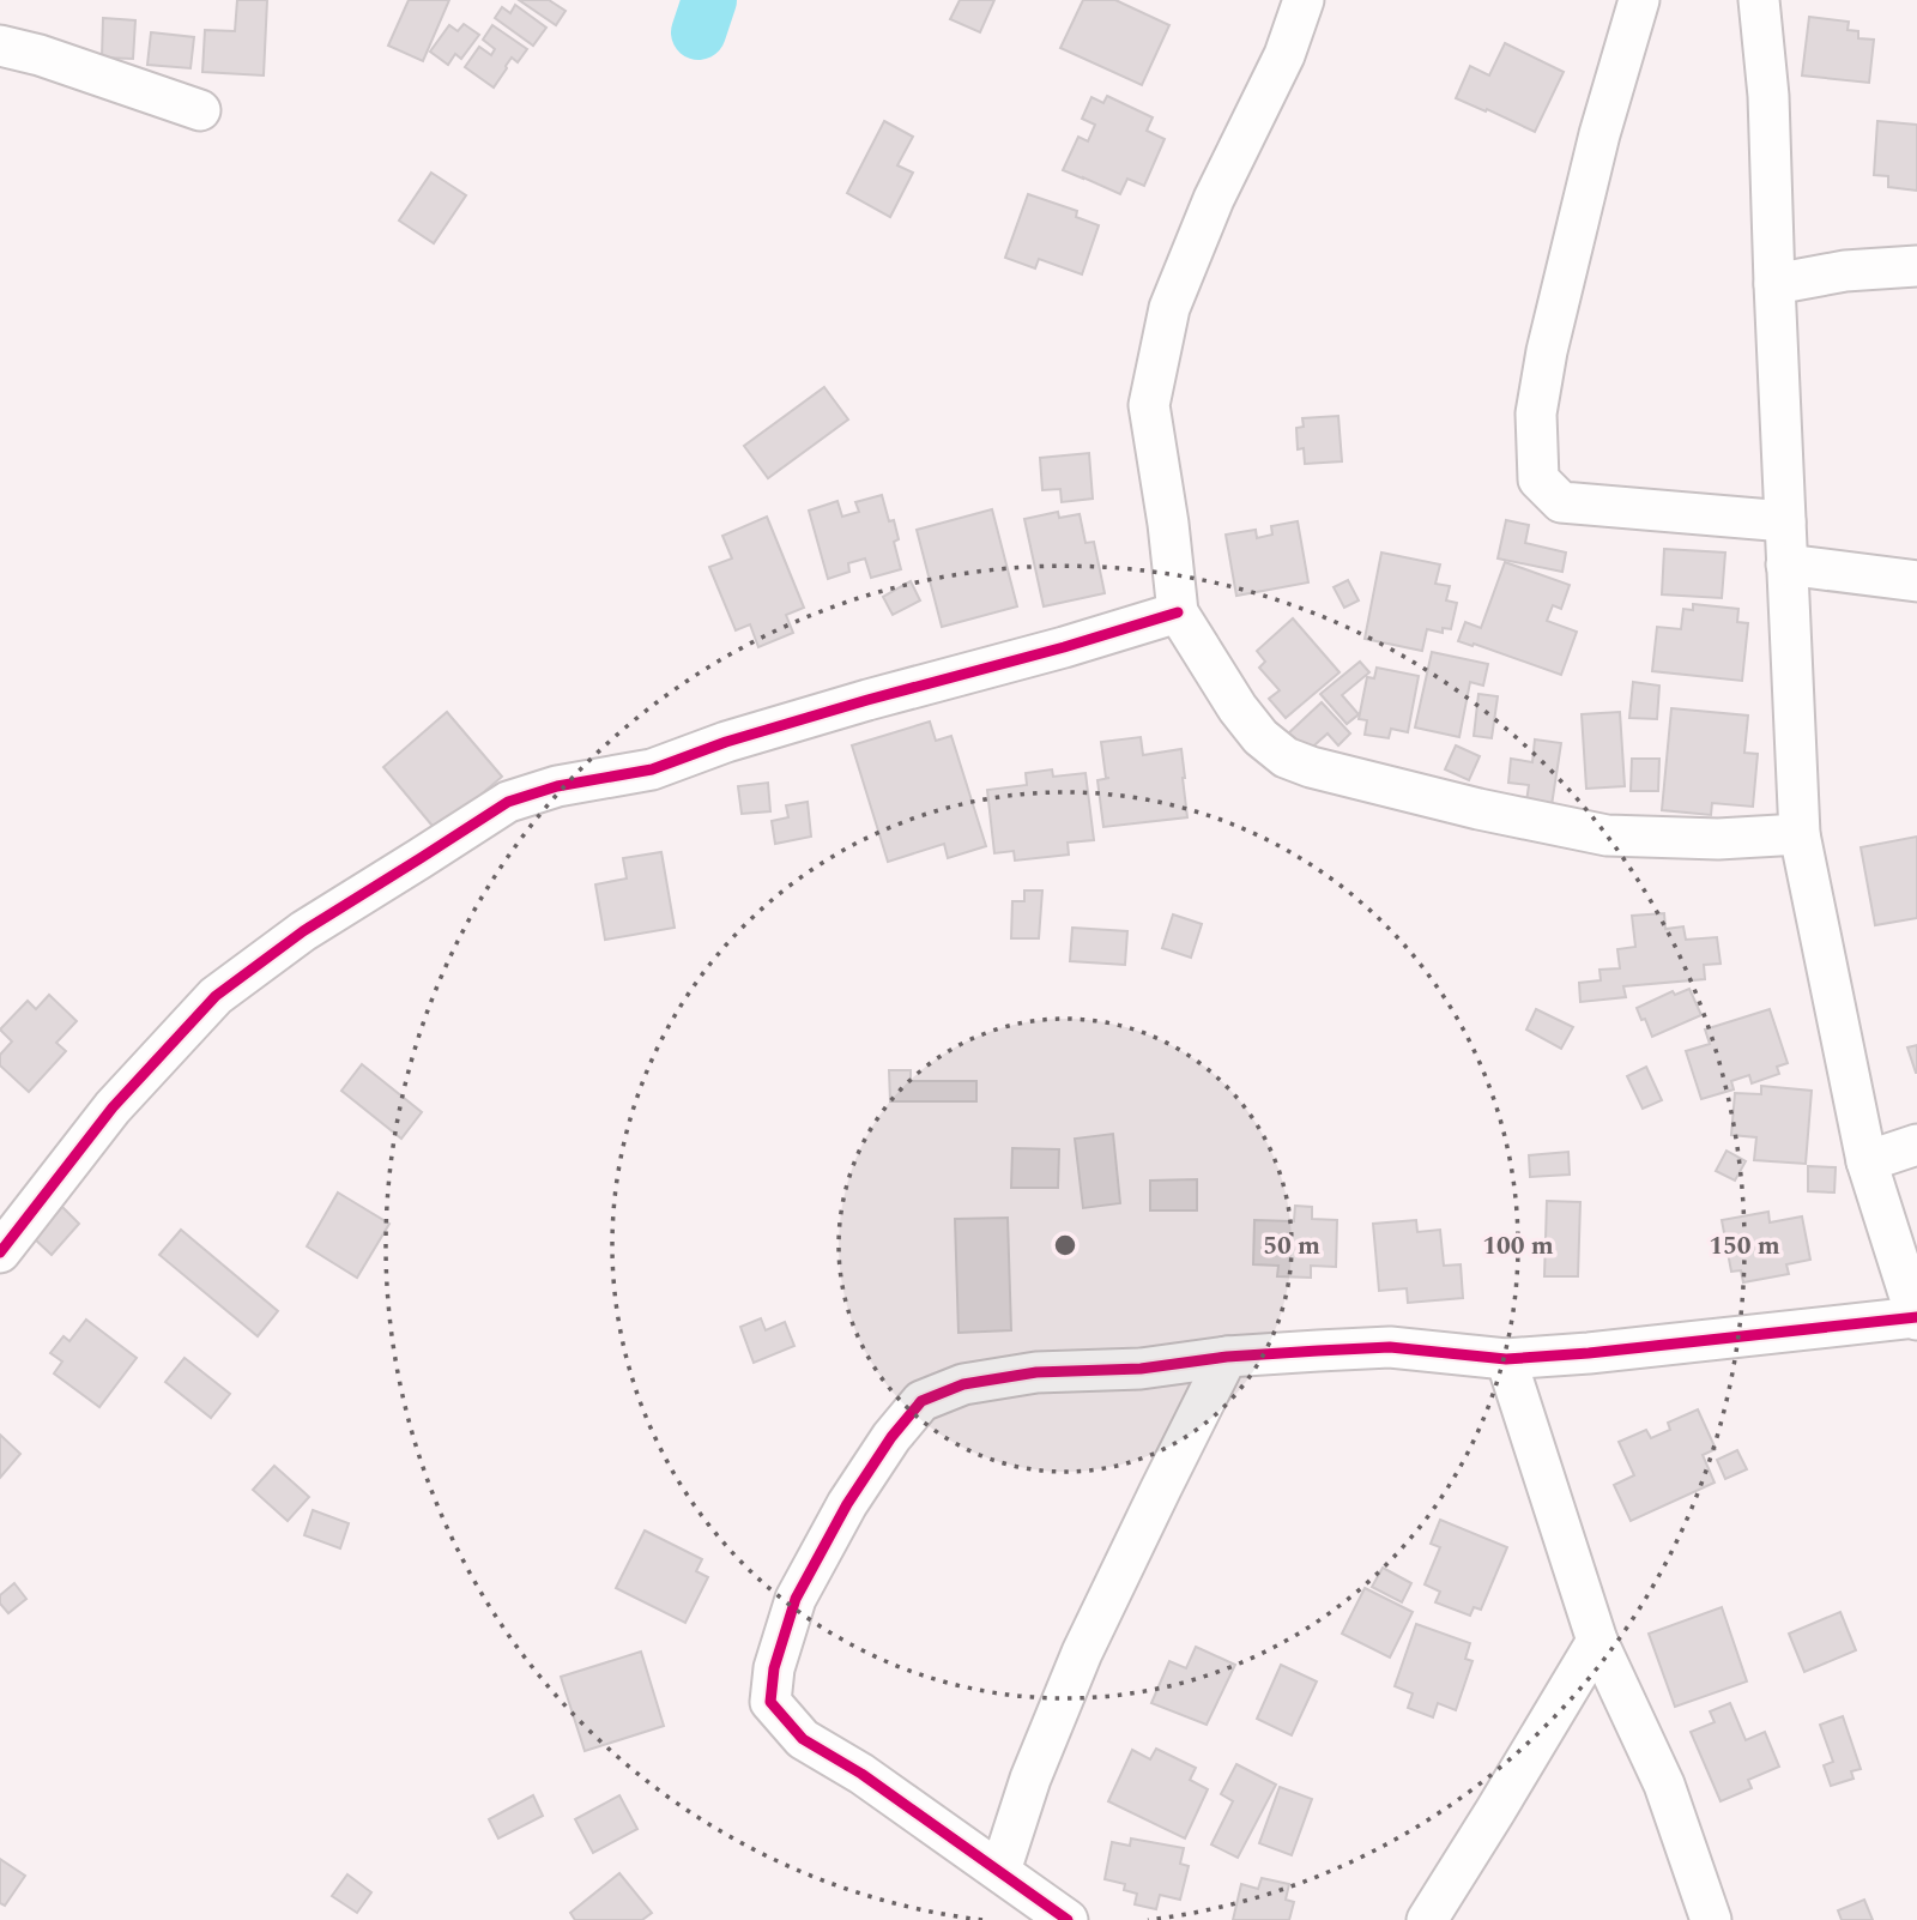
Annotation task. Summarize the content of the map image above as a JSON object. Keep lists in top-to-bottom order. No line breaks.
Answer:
{"rings":["50 m","100 m","150 m"]}
